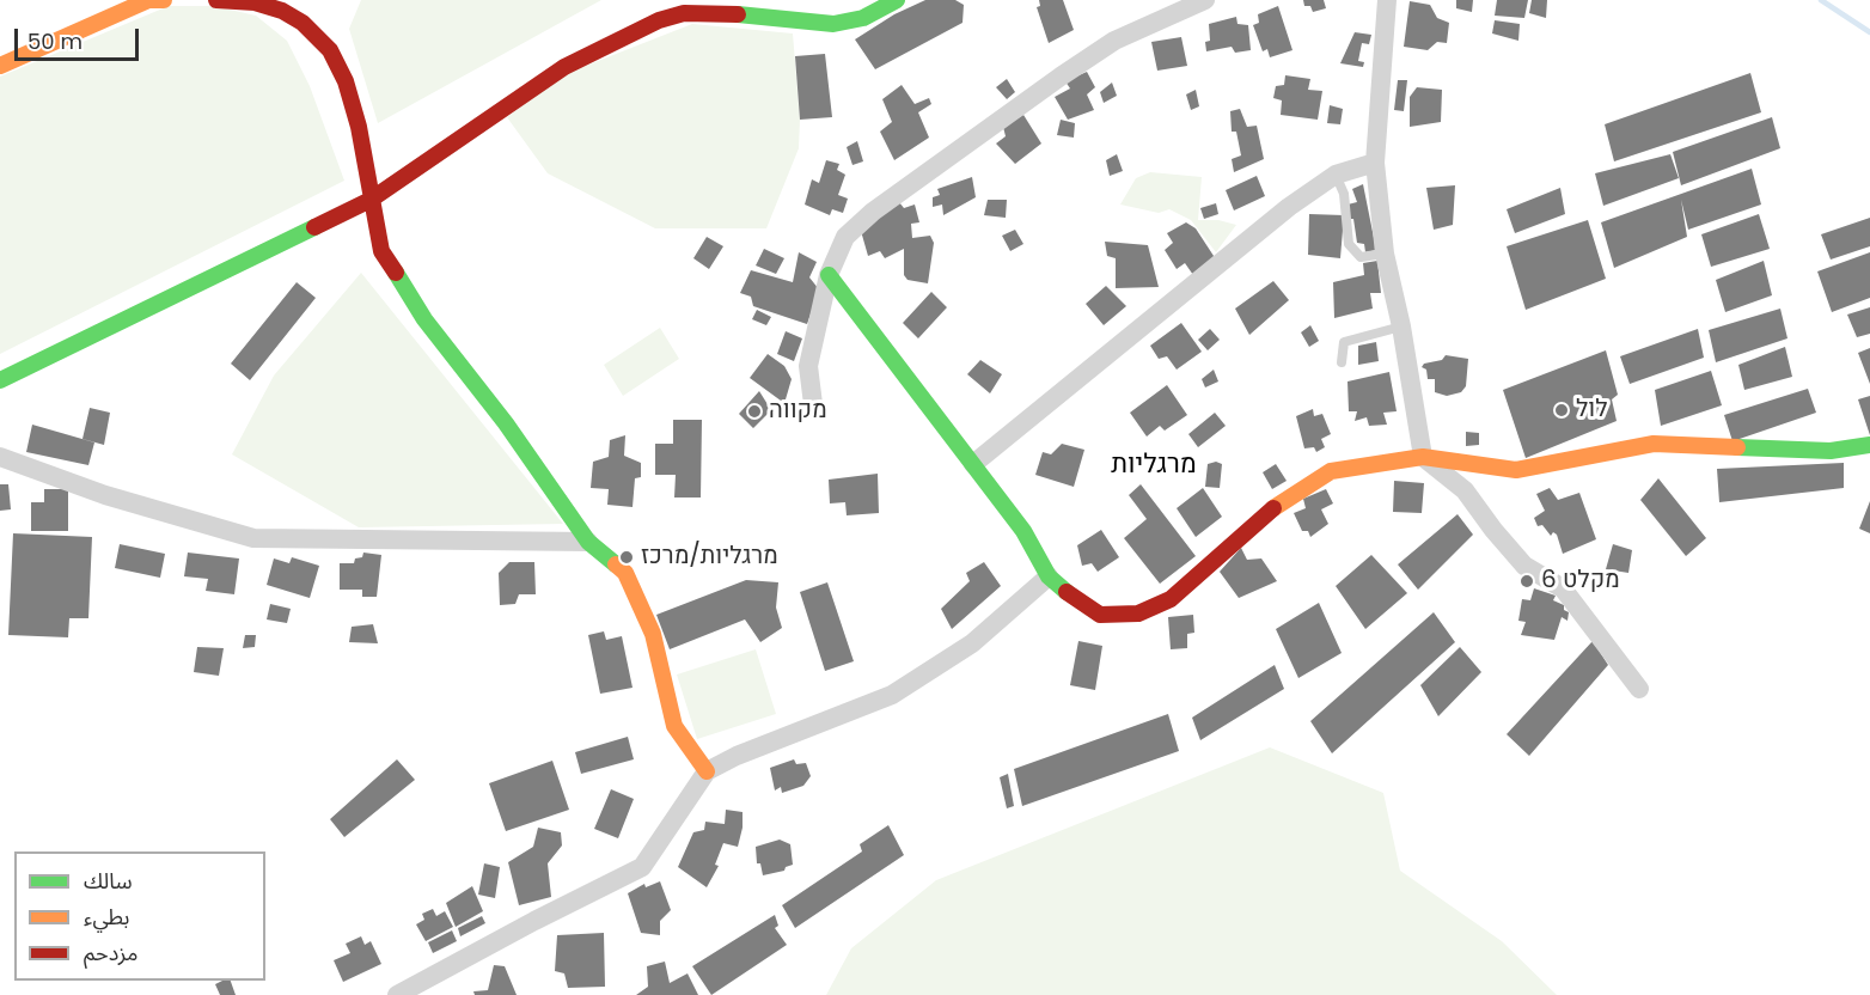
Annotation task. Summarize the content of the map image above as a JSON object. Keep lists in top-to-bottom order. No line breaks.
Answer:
{"districts":["מרגליות"],"places":["לול","מקווה","מרגליות/מרכז","מקלט 6"],"legend":["سالك","بطيء","مزدحم"],"scale_bar":"50 m"}
